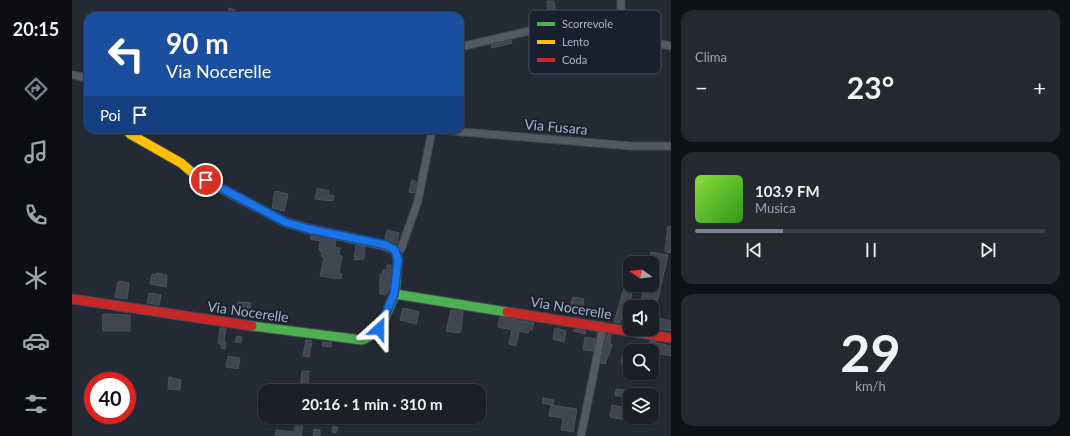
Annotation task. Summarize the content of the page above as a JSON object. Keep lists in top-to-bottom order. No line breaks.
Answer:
{"streets":{"street":["Via Fusara","Via Nocerelle"]},"legend":["Scorrevole","Lento","Coda"],"north":"left","page":{"tabs":"20:15","tile":["Clima",["29","km/h"]],"turn":["90 m","Via Nocerelle"],"heat":["−","23°","+"],"then":"Poi","song":["103.9 FM","Musica"],"limit":"40","trip":"20:16 · 1 min · 310 m"}}
